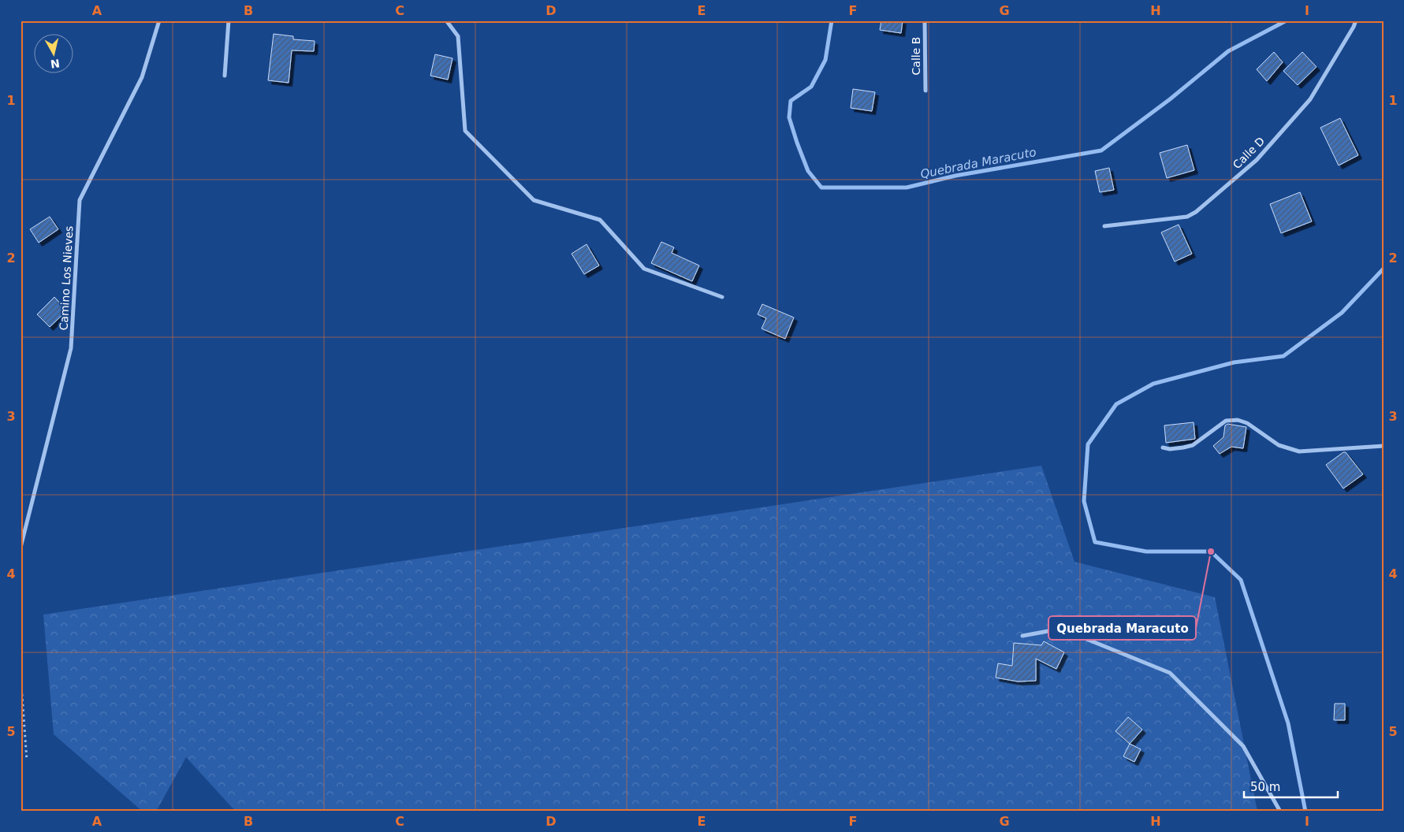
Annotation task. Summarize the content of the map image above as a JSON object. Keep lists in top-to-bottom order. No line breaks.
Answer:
{"streets":{"street":["Calle B","Calle D","Camino Los Nieves"]},"water":["Quebrada Maracuto"],"places":["Quebrada Maracuto"],"scale_bar":"50 m","north":"bottom","grid":{"columns":["A","B","C","D","E","F","G","H","I"],"rows":["1","2","3","4","5"]}}
